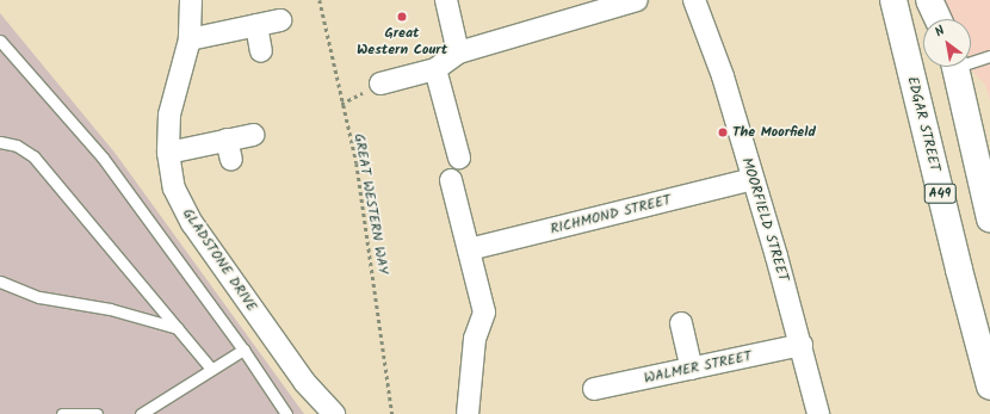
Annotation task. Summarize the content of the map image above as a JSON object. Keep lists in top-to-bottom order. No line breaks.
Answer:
{"streets":{"highway":["EDGAR STREET","A49"],"street":["RICHMOND STREET","MOORFIELD STREET","GLADSTONE DRIVE","WALMER STREET"],"path":["GREAT WESTERN WAY"]},"crossings":[["RICHMOND STREET","MOORFIELD STREET"],["MOORFIELD STREET","WALMER STREET"]],"places":["Great Western Court","The Moorfield"],"north":"top left"}
